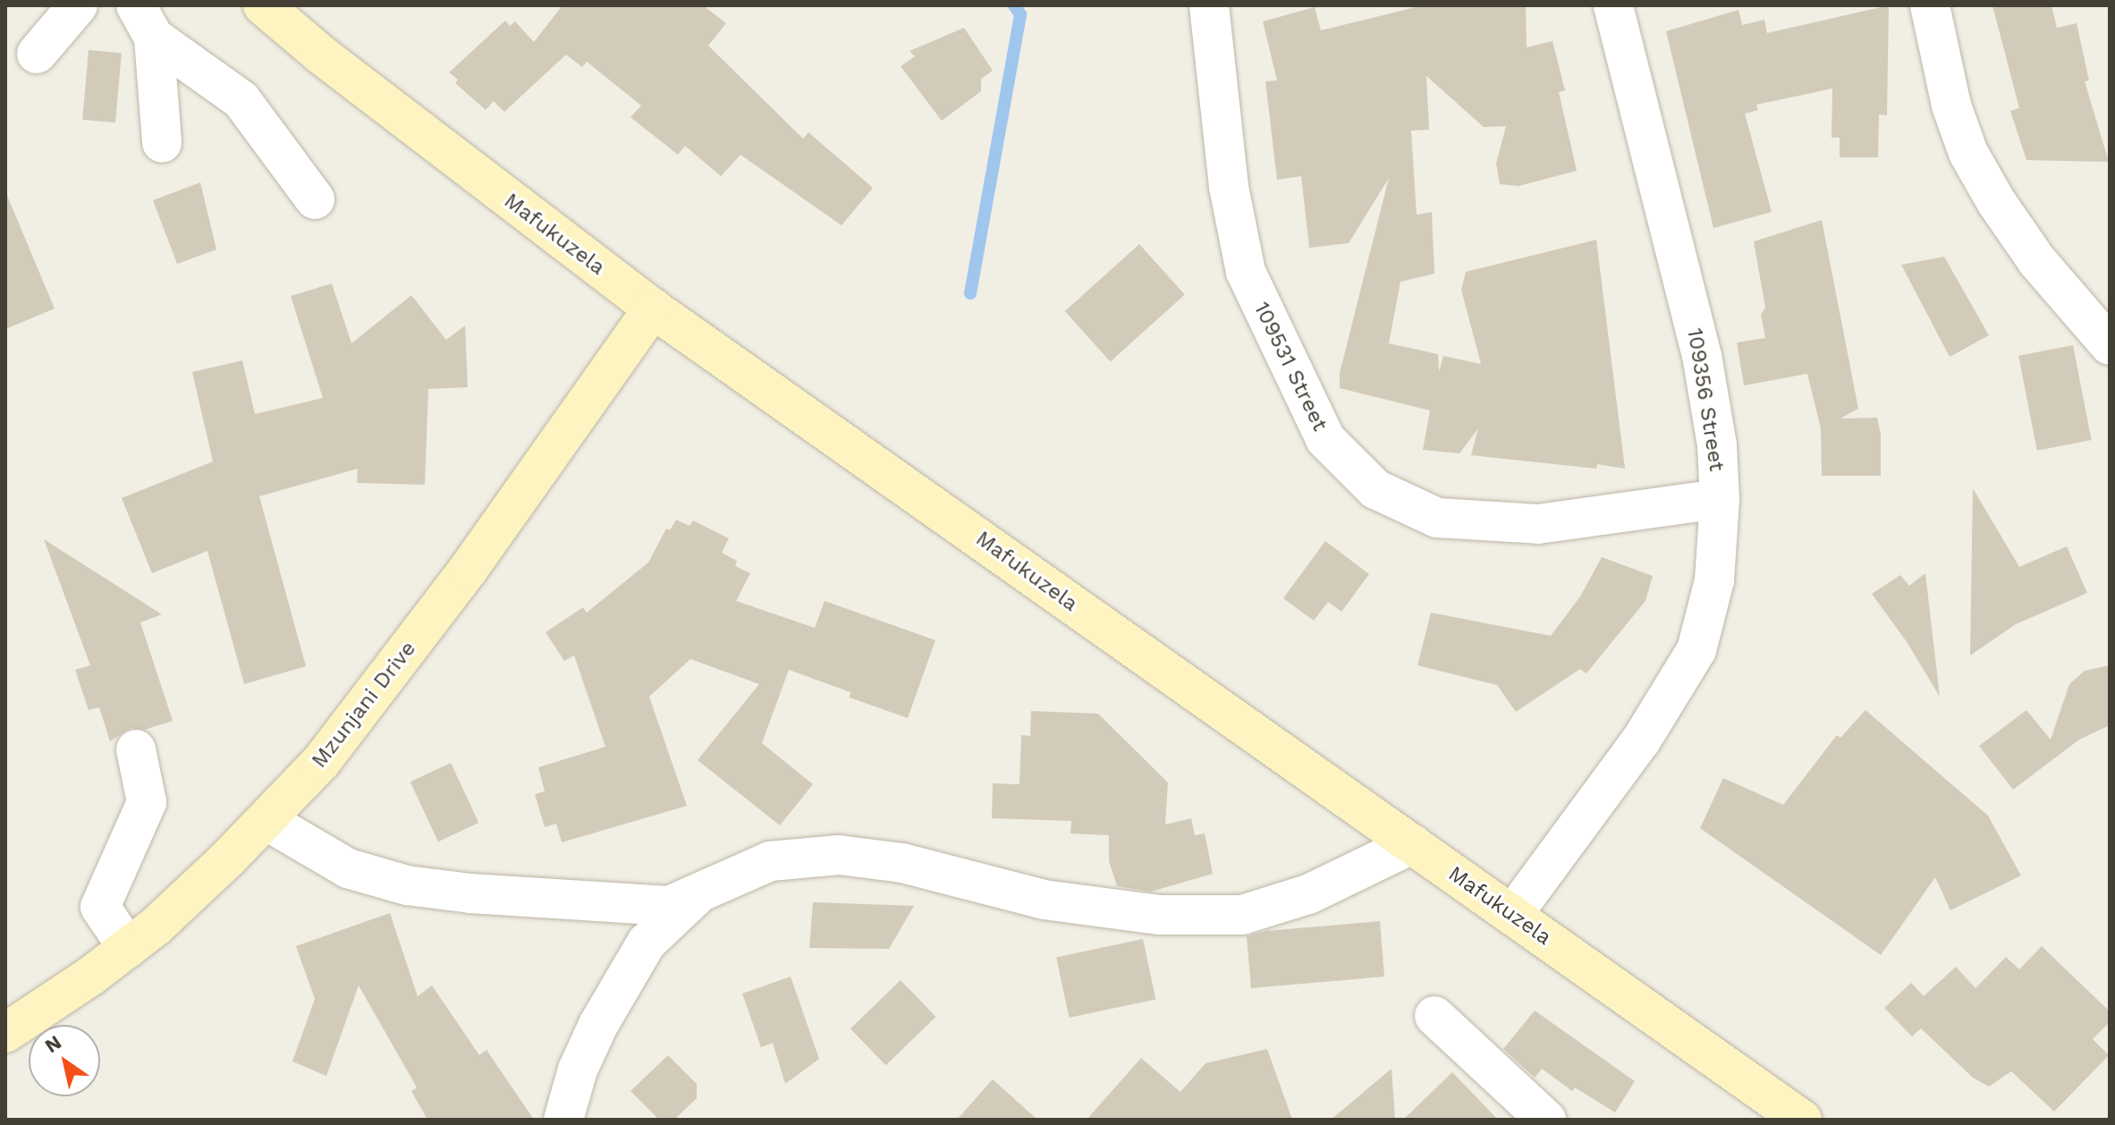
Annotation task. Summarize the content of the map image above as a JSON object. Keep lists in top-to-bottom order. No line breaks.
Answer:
{"streets":{"main road":["Mafukuzela","Mzunjani Drive"],"street":["109531 Street","109356 Street"]},"crossings":[["Mafukuzela","109356 Street"],["Mafukuzela","Mzunjani Drive"],["109531 Street","109356 Street"]],"north":"top left"}
